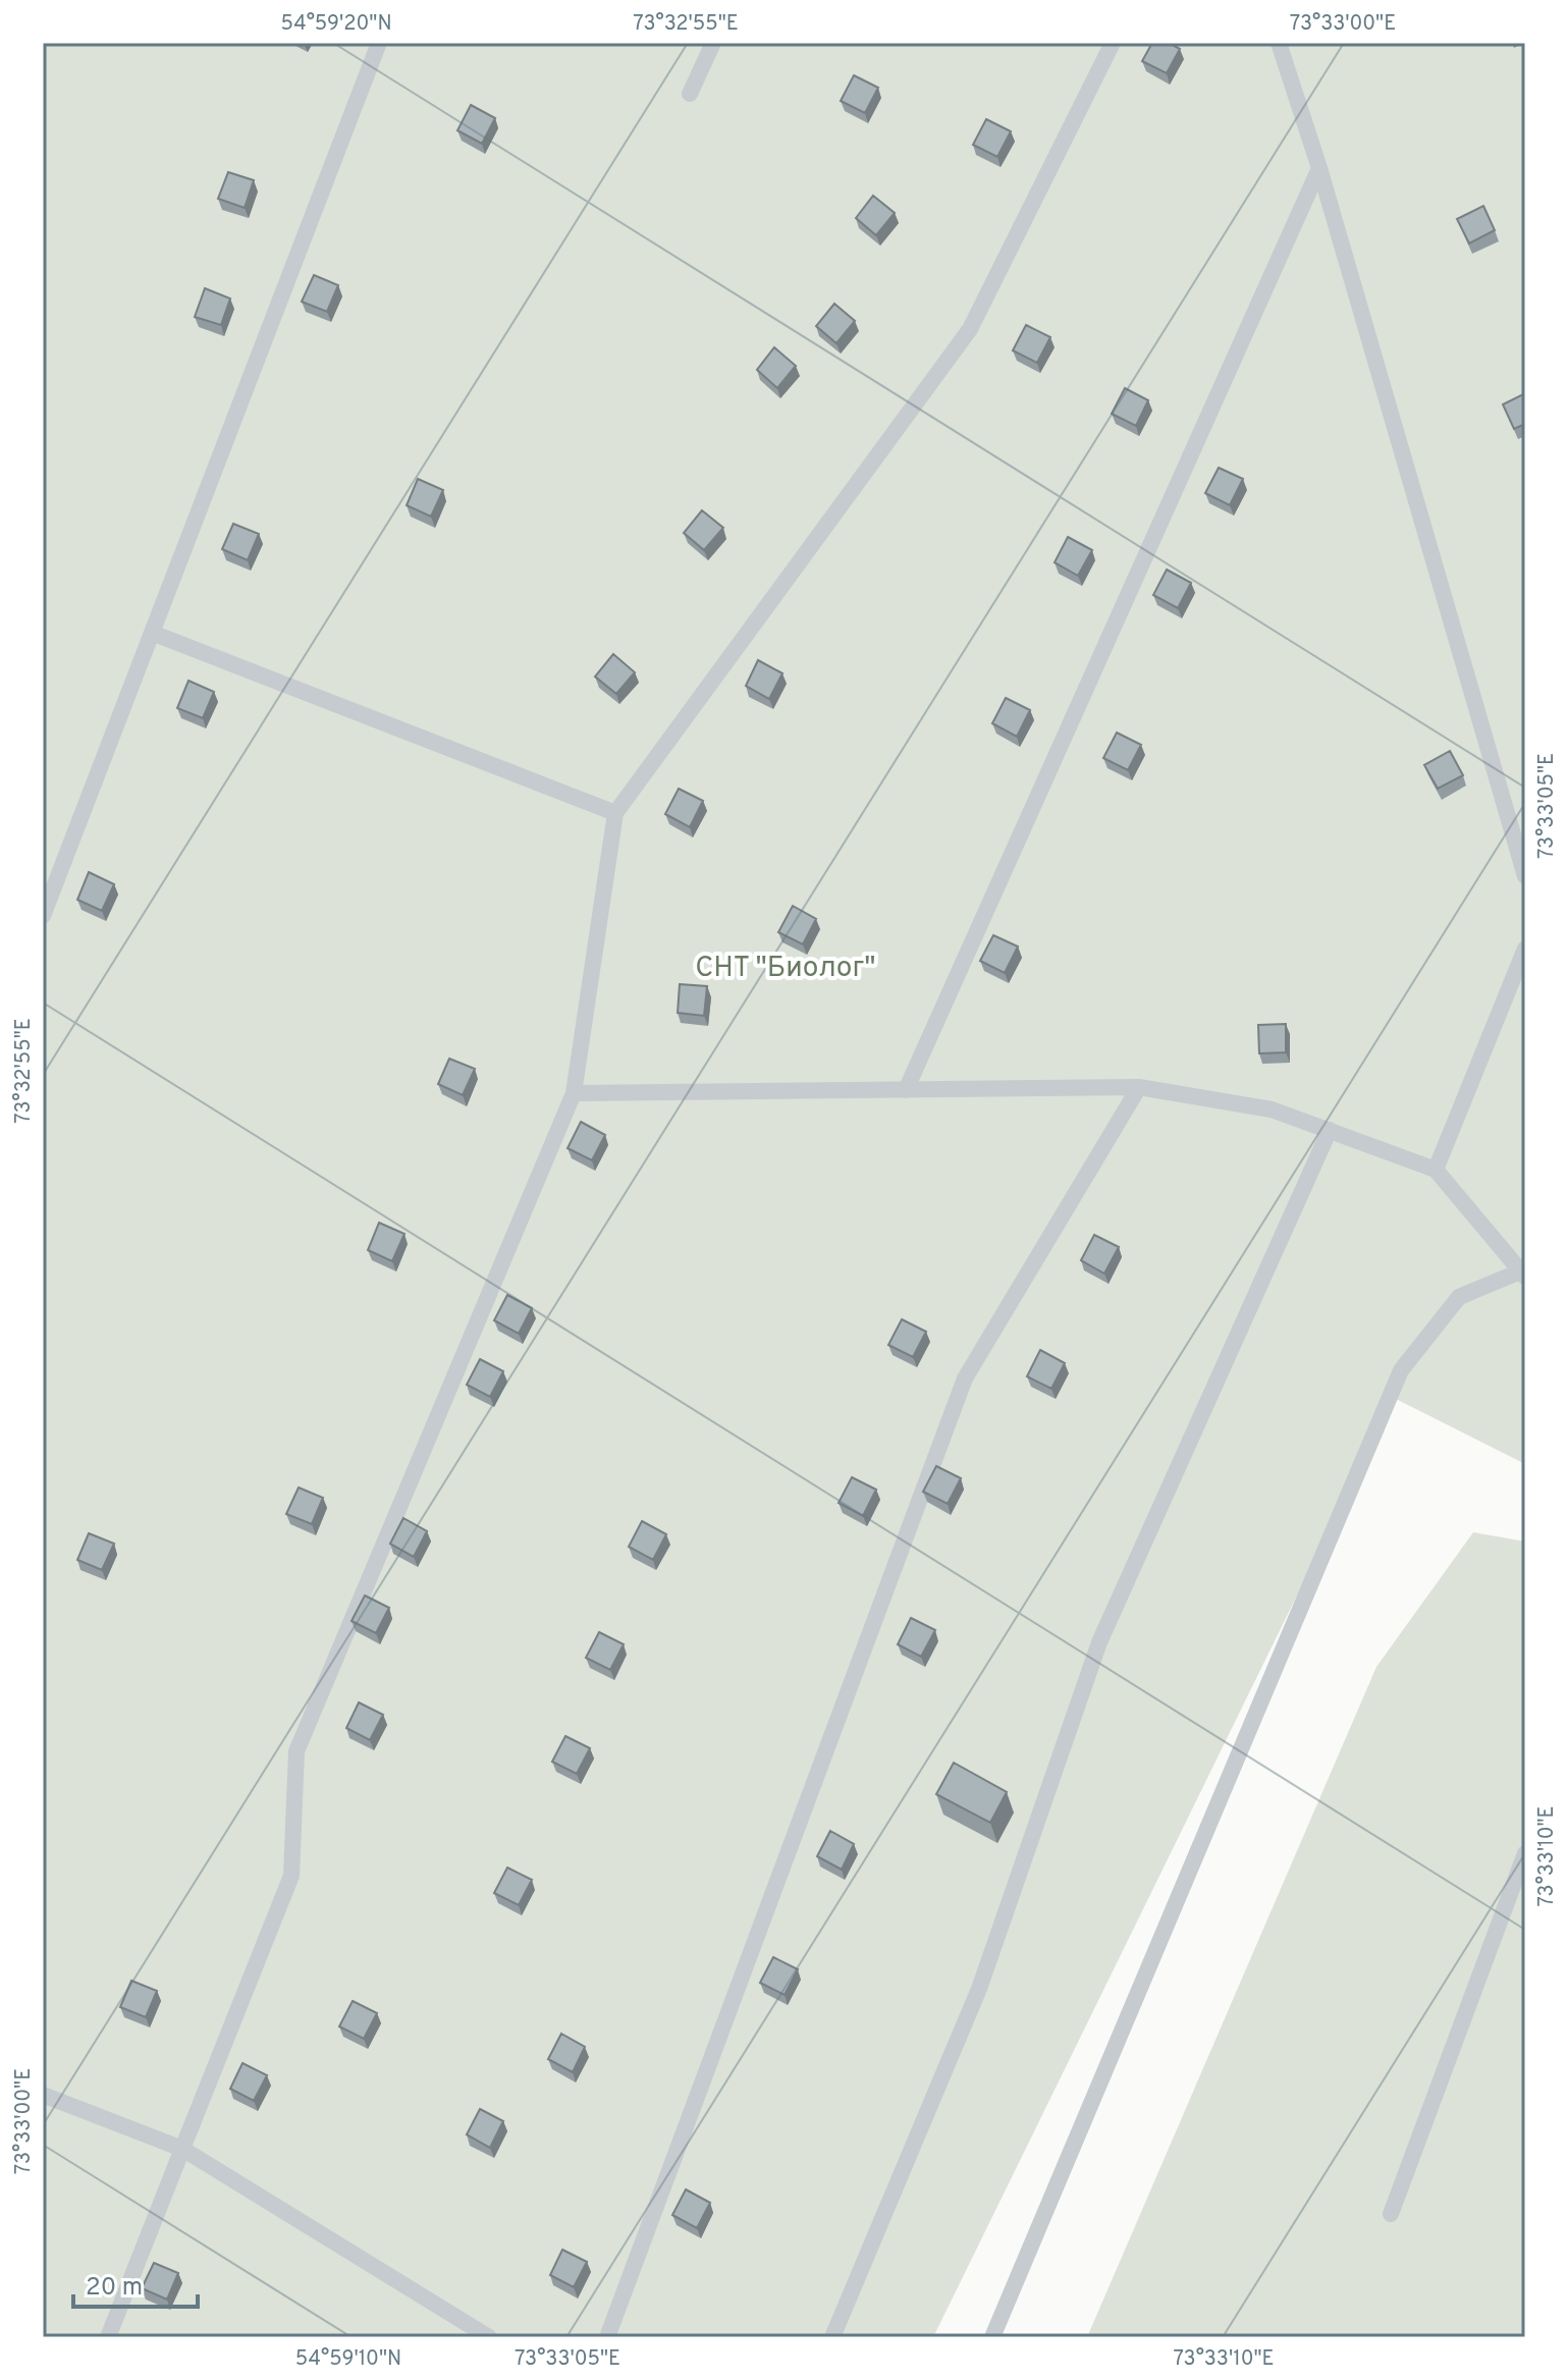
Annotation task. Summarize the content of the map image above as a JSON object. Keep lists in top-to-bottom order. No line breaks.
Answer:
{"parks":["СНТ \"Биолог\""],"scale_bar":"20 m","coordinates":["54°59'20\"N","73°32'55\"E","73°33'00\"E","73°33'05\"E","73°33'10\"E","54°59'10\"N"]}
